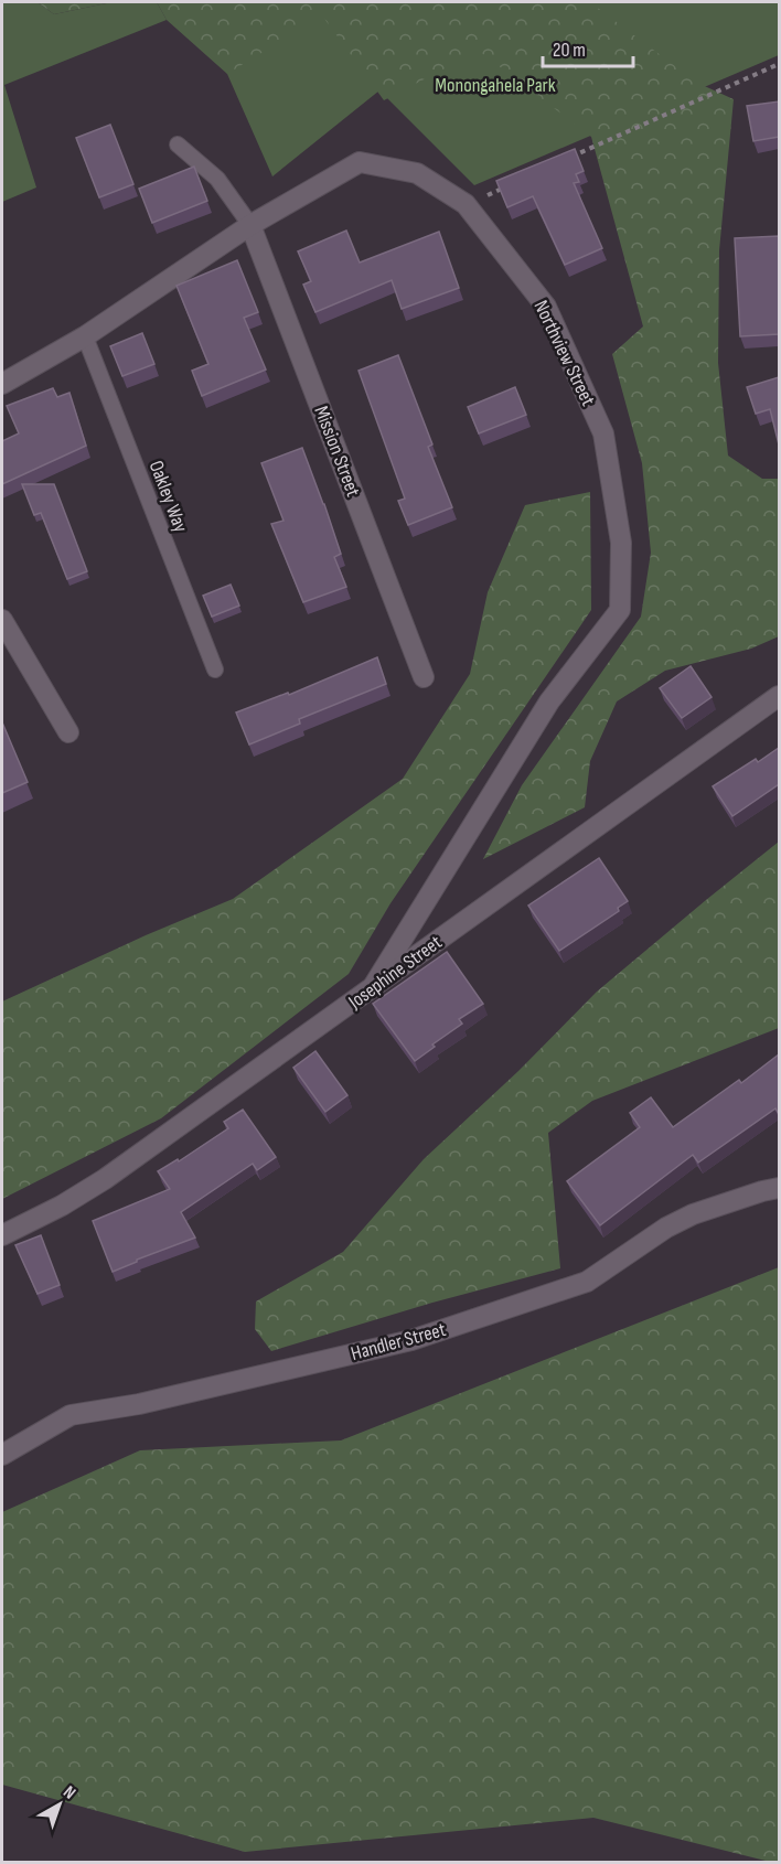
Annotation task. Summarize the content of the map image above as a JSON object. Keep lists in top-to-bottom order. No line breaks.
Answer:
{"streets":{"street":["Northview Street","Mission Street","Josephine Street","Handler Street"],"lane":["Oakley Way"]},"crossings":[["Northview Street","Mission Street"],["Northview Street","Oakley Way"],["Northview Street","Josephine Street"]],"parks":["Monongahela Park"],"scale_bar":"20 m","north":"top right"}
